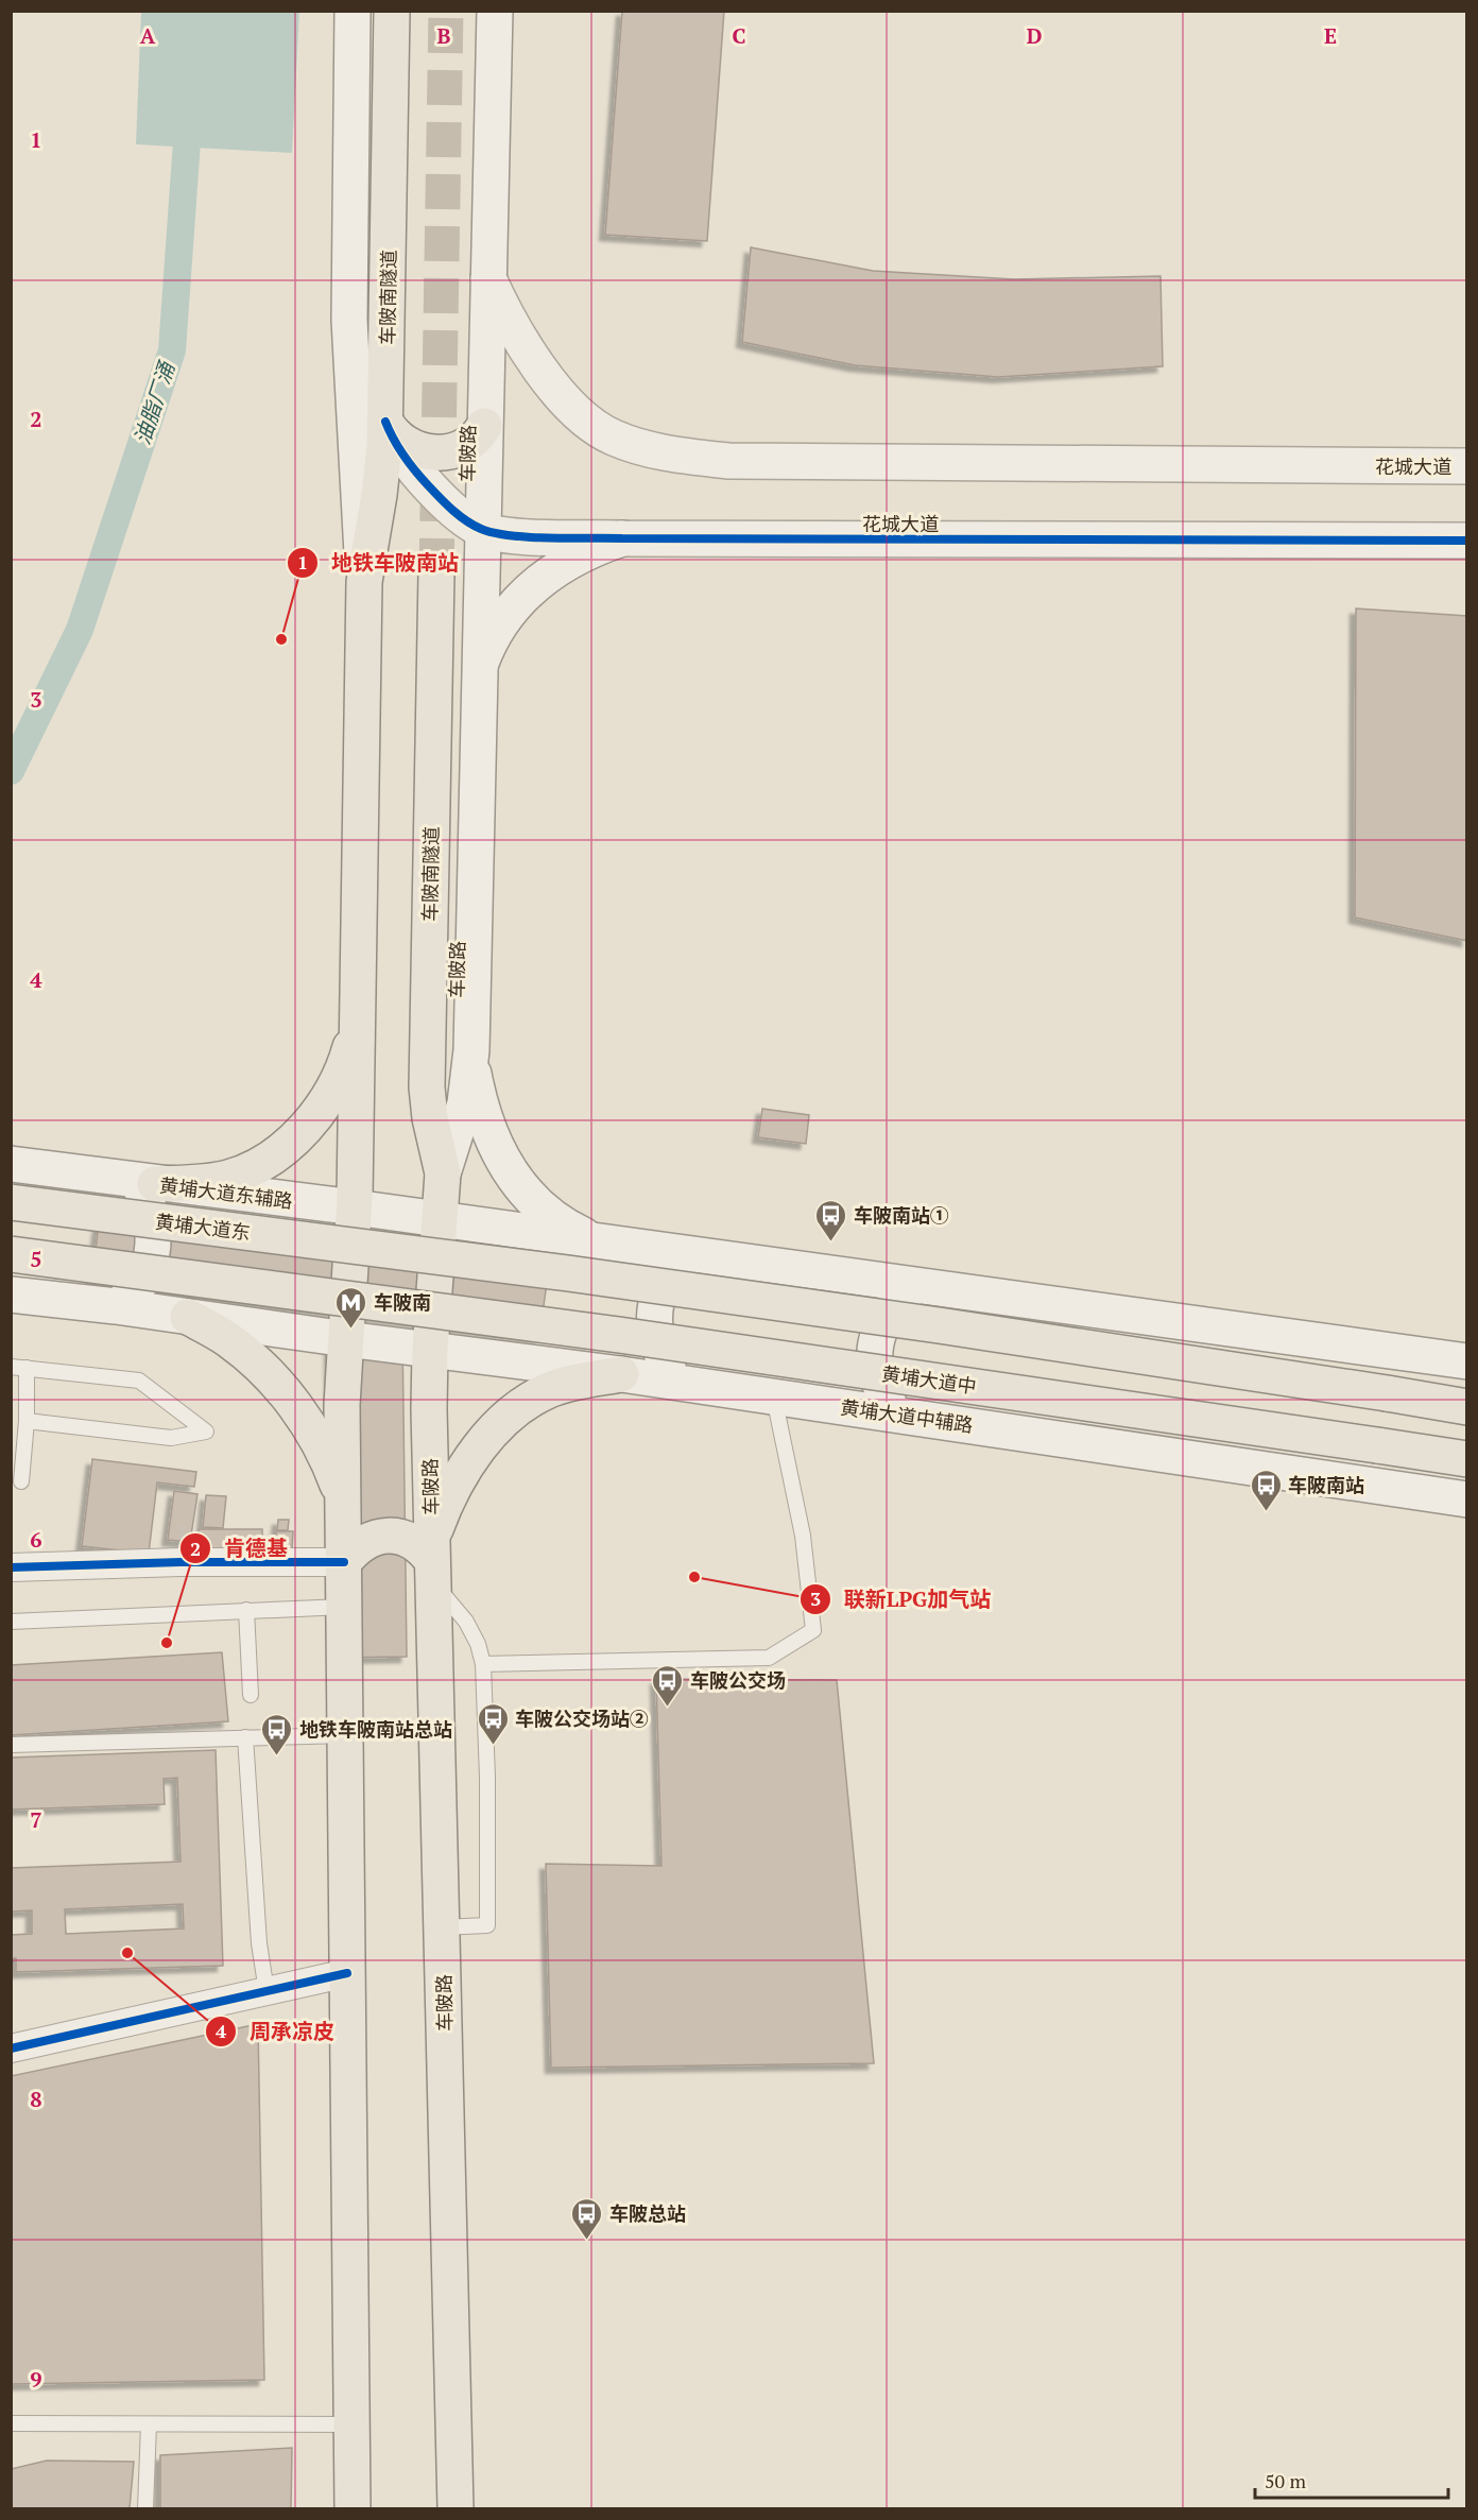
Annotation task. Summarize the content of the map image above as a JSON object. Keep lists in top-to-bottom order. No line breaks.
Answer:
{"streets":{"main road":["车陂南隧道","车陂路","花城大道","黄埔大道东辅路","黄埔大道东","黄埔大道中","黄埔大道中辅路"]},"crossings":[["车陂南隧道","车陂路"],["车陂南隧道","花城大道"],["车陂路","花城大道"],["车陂路","黄埔大道东辅路"],["车陂路","黄埔大道中辅路"]],"water":["油脂厂涌"],"places":{"other":["地铁车陂南站","联新LPG加气站","肯德基","周承凉皮"],"bus stop":["车陂南站①","车陂南站","车陂公交场","车陂公交场站②","地铁车陂南站总站","车陂总站"],"metro station":["车陂南"]},"scale_bar":"50 m","grid":{"columns":["A","B","C","D","E"],"rows":["1","2","3","4","5","6","7","8","9"]}}
